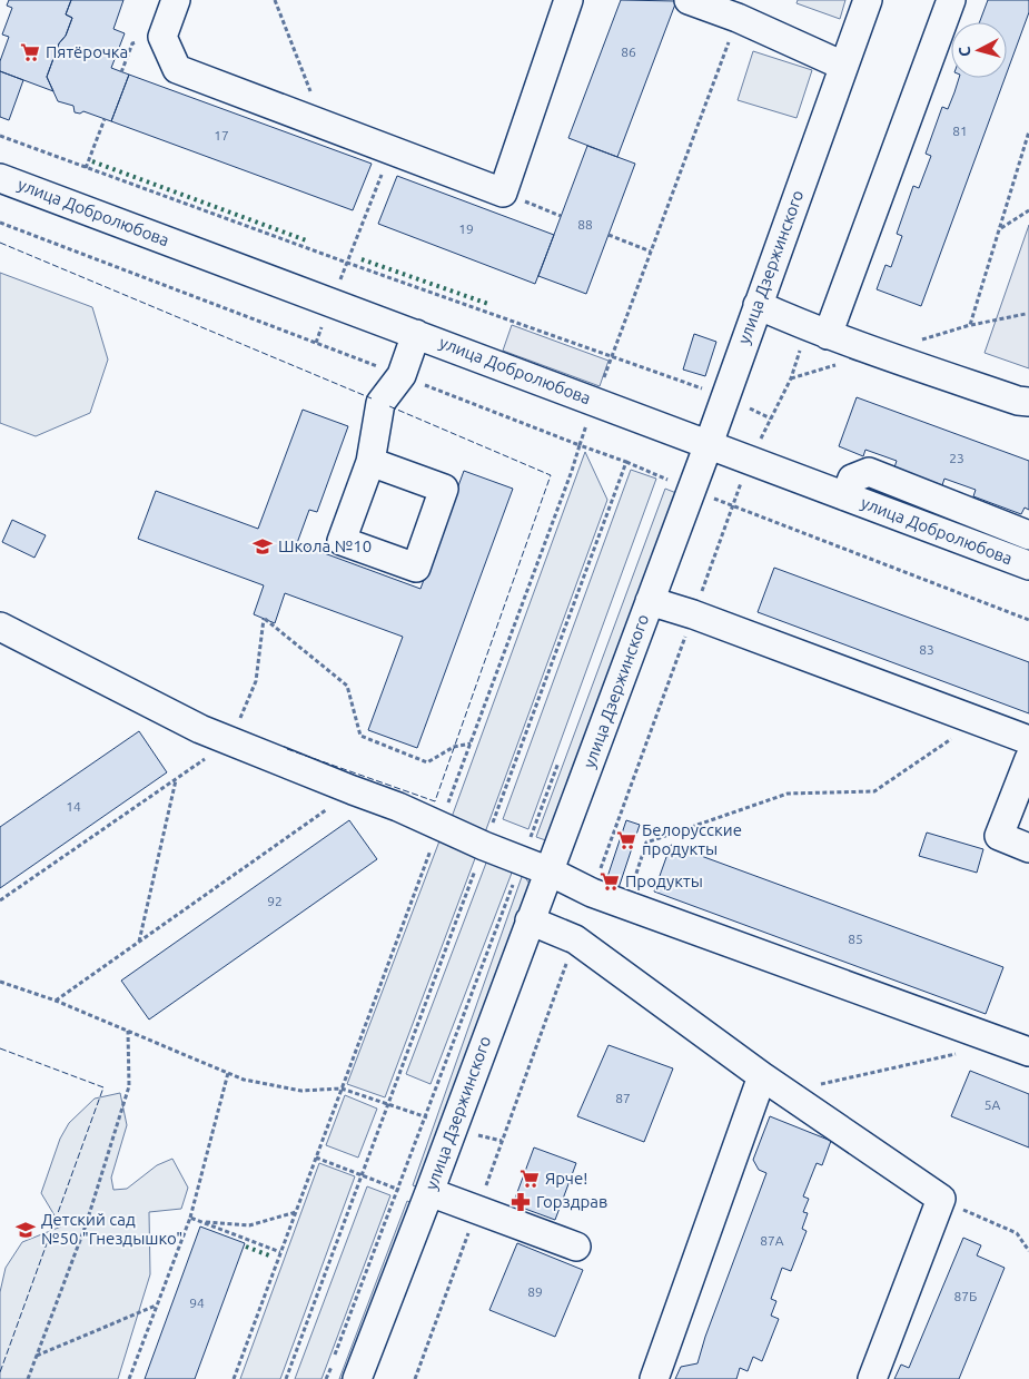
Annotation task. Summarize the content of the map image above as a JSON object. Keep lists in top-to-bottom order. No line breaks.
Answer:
{"streets":{"street":["улица Добролюбова","улица Дзержинского"]},"crossings":[["улица Добролюбова","улица Дзержинского"]],"places":{"supermarket":["Пятёрочка","Белорусские продукты","Продукты","Ярче!"],"school or university":["Школа №10","Детский сад №50 \"Гнездышко\""],"pharmacy":["Горздрав"]},"house_numbers":["86","81","17","88","19","23","83","14","92","85","87","5А","87А","89","87Б","94"],"north":"left"}
